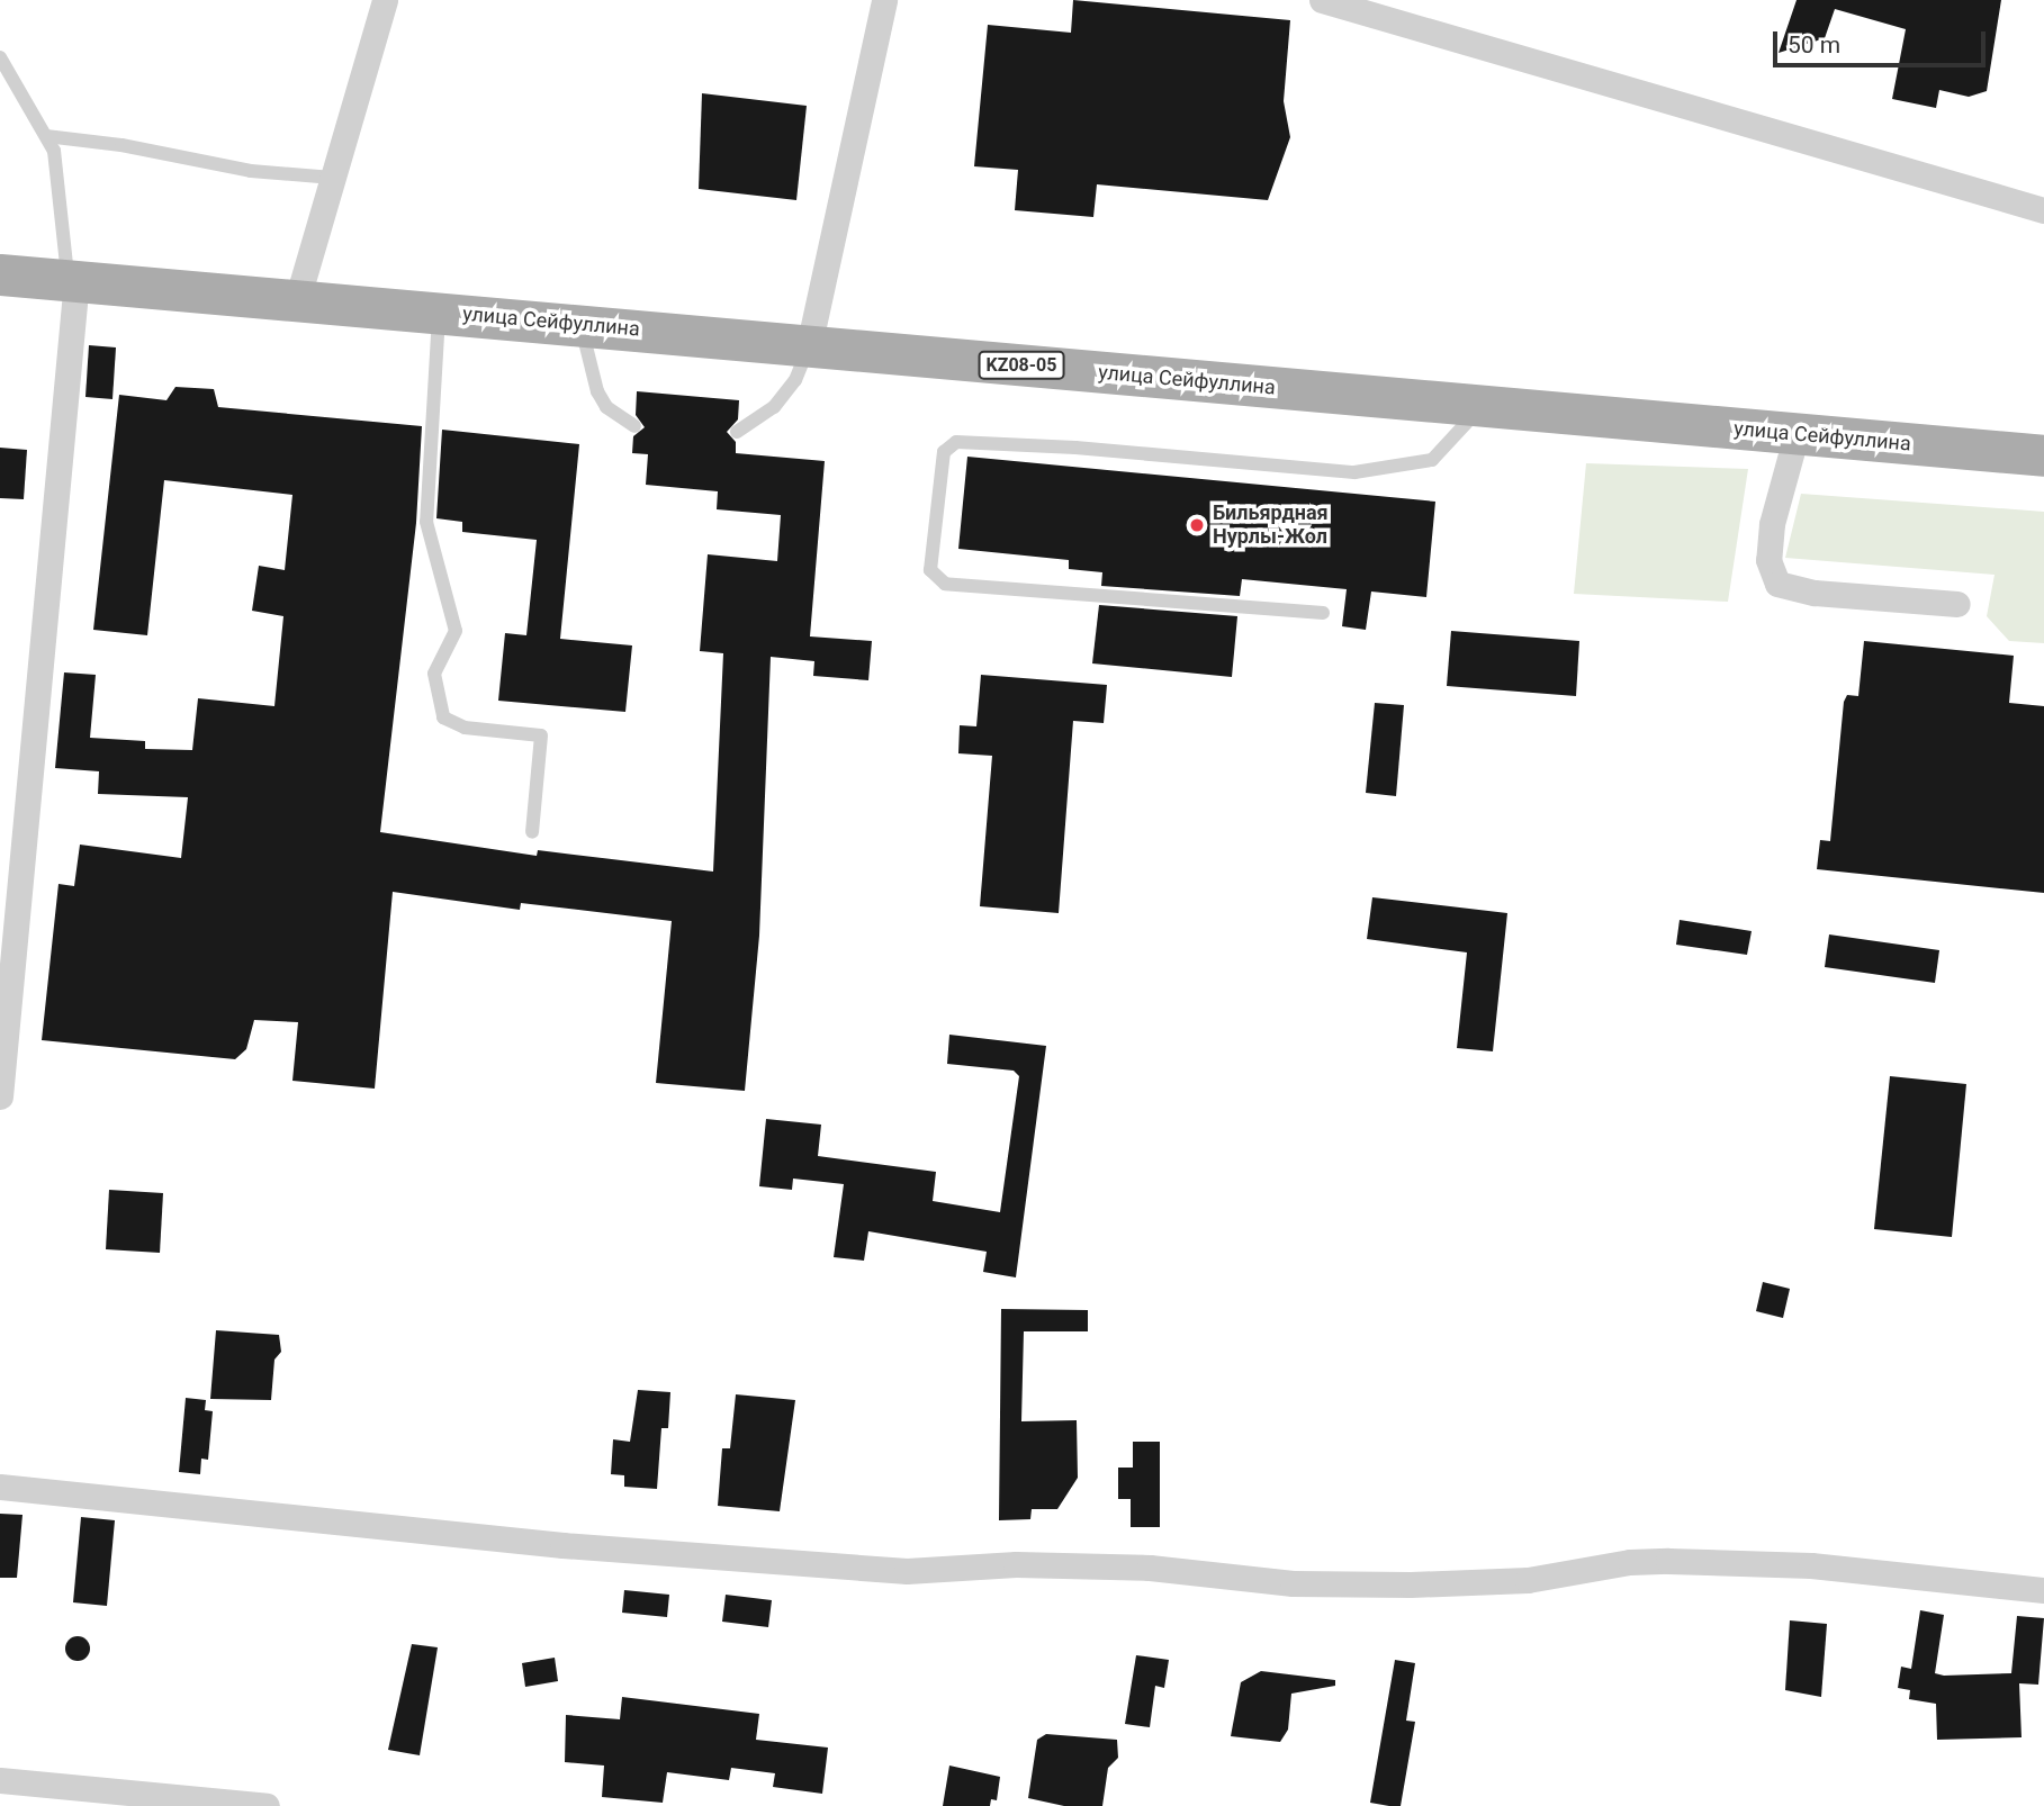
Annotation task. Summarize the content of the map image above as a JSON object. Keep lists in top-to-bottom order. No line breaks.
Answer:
{"streets":{"main road":["улица Сейфуллина","KZ08-05"]},"places":["Бильярдная Нурлы-Жол"],"scale_bar":"50 m"}
